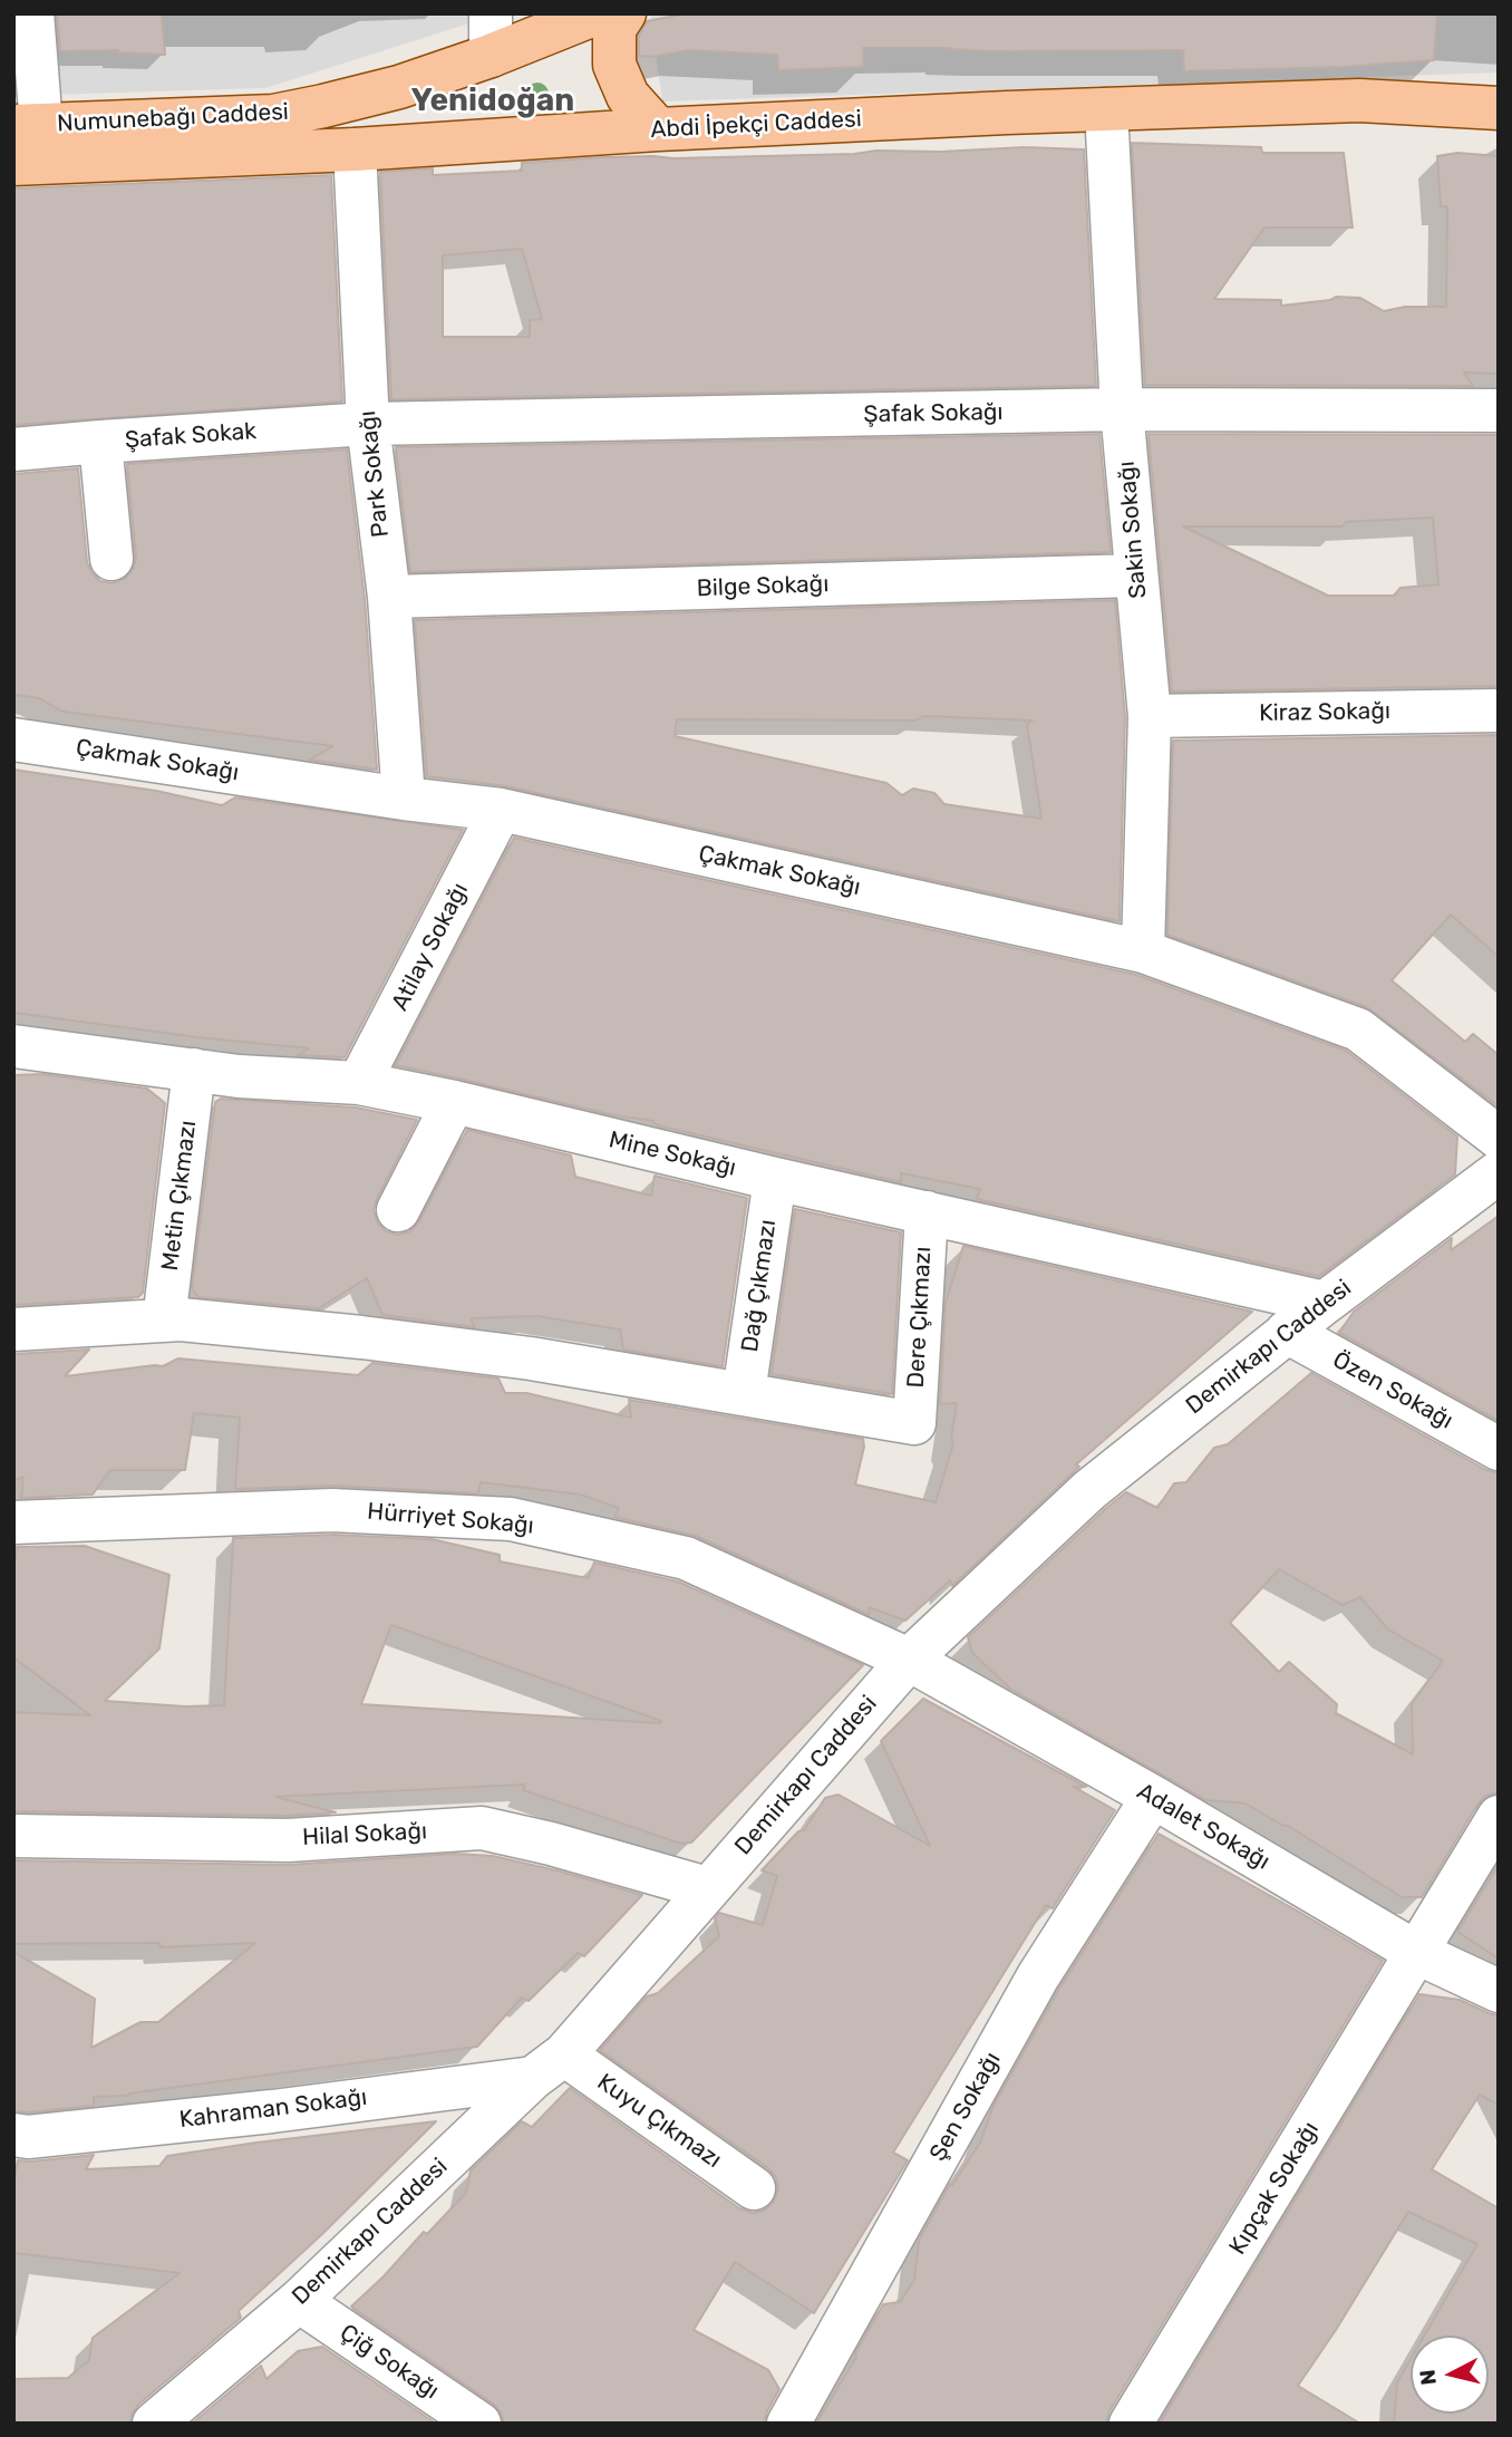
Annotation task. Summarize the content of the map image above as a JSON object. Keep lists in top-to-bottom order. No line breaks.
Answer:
{"streets":{"main road":["Numunebağı Caddesi","Abdi İpekçi Caddesi"],"street":["Şafak Sokağı","Şafak Sokak","Park Sokağı","Sakin Sokağı","Bilge Sokağı","Kiraz Sokağı","Çakmak Sokağı","Atilay Sokağı","Mine Sokağı","Metin Çıkmazı","Dağ Çıkmazı","Dere Çıkmazı","Demirkapı Caddesi","Özen Sokağı","Hürriyet Sokağı","Adalet Sokağı","Hilal Sokağı","Şen Sokağı","Kahraman Sokağı","Kuyu Çıkmazı","Kıpçak Sokağı","Çiğ Sokağı"]},"crossings":[["Abdi İpekçi Caddesi","Park Sokağı"],["Abdi İpekçi Caddesi","Sakin Sokağı"],["Şafak Sokağı","Şafak Sokak"],["Şafak Sokağı","Park Sokağı"],["Şafak Sokağı","Sakin Sokağı"],["Şafak Sokak","Park Sokağı"],["Park Sokağı","Bilge Sokağı"],["Park Sokağı","Çakmak Sokağı"],["Sakin Sokağı","Bilge Sokağı"],["Sakin Sokağı","Kiraz Sokağı"],["Sakin Sokağı","Çakmak Sokağı"],["Çakmak Sokağı","Atilay Sokağı"],["Atilay Sokağı","Mine Sokağı"],["Mine Sokağı","Metin Çıkmazı"],["Mine Sokağı","Dağ Çıkmazı"],["Mine Sokağı","Dere Çıkmazı"],["Mine Sokağı","Demirkapı Caddesi"],["Dağ Çıkmazı","Dere Çıkmazı"],["Demirkapı Caddesi","Özen Sokağı"],["Demirkapı Caddesi","Hürriyet Sokağı"],["Demirkapı Caddesi","Adalet Sokağı"],["Demirkapı Caddesi","Hilal Sokağı"],["Demirkapı Caddesi","Kahraman Sokağı"],["Demirkapı Caddesi","Kuyu Çıkmazı"],["Demirkapı Caddesi","Çiğ Sokağı"],["Hürriyet Sokağı","Adalet Sokağı"],["Adalet Sokağı","Şen Sokağı"],["Adalet Sokağı","Kıpçak Sokağı"],["Kahraman Sokağı","Kuyu Çıkmazı"]],"districts":["Yenidoğan"],"north":"left"}
